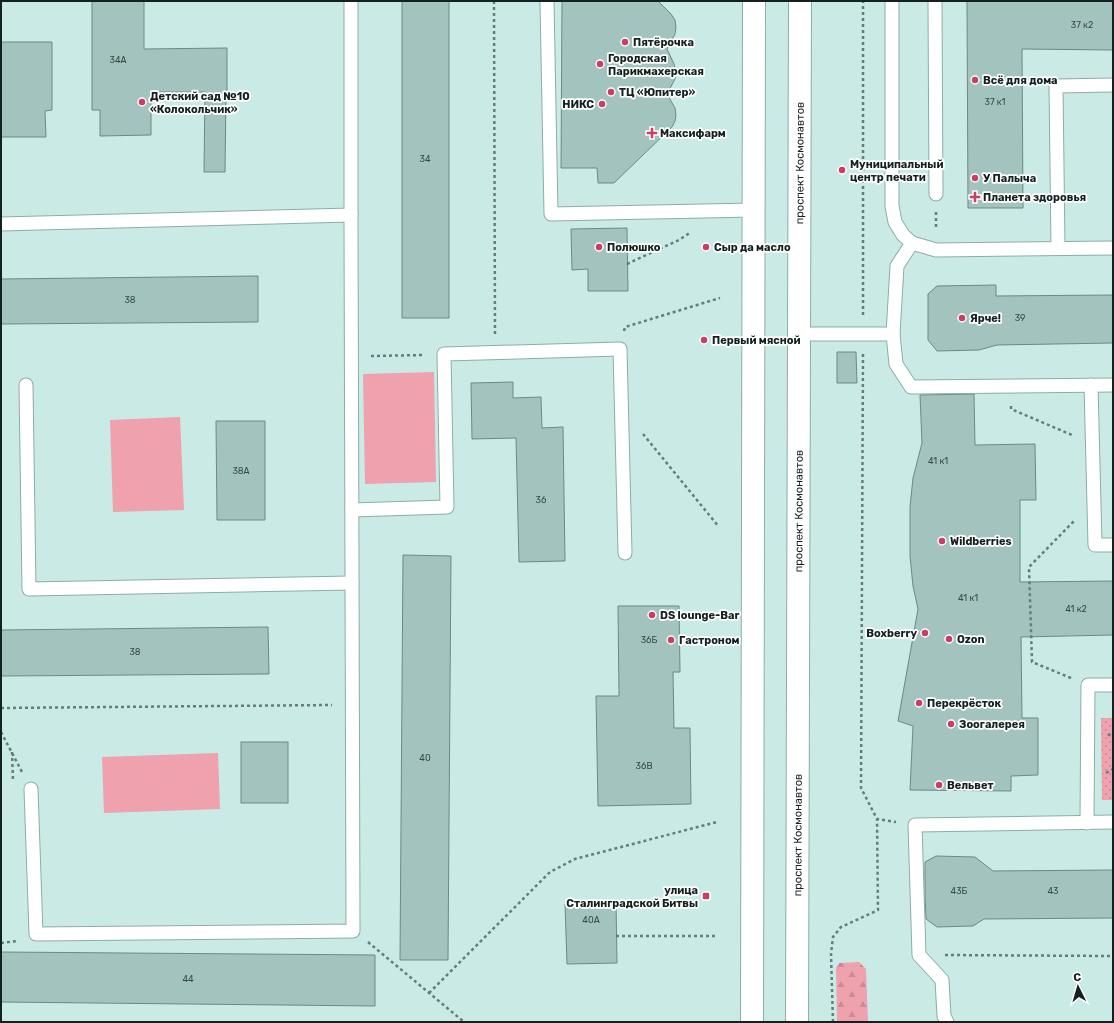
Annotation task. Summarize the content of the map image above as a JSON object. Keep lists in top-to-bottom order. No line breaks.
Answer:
{"streets":{"street":["проспект Космонавтов"]},"places":{"other":["Пятёрочка","Городская Парикмахерская","Всё для дома","ТЦ «Юпитер»","Детский сад №10 «Колокольчик»","НИКС","Муниципальный центр печати","У Палыча","Полюшко","Сыр да масло","Ярче!","Первый мясной","Wildberries","DS lounge-Bar","Boxberry","Ozon","Гастроном","Перекрёсток","Зоогалерея","Вельвет"],"health":["Максифарм","Планета здоровья"],"transit":["улица Сталинградской Битвы"]},"house_numbers":["37 к2","34А","37 к1","34","38","39","41 к1","38А","36","41 к1","41 к2","36Б","38","40","36В","43Б","43","40А","44"],"north":"top"}
